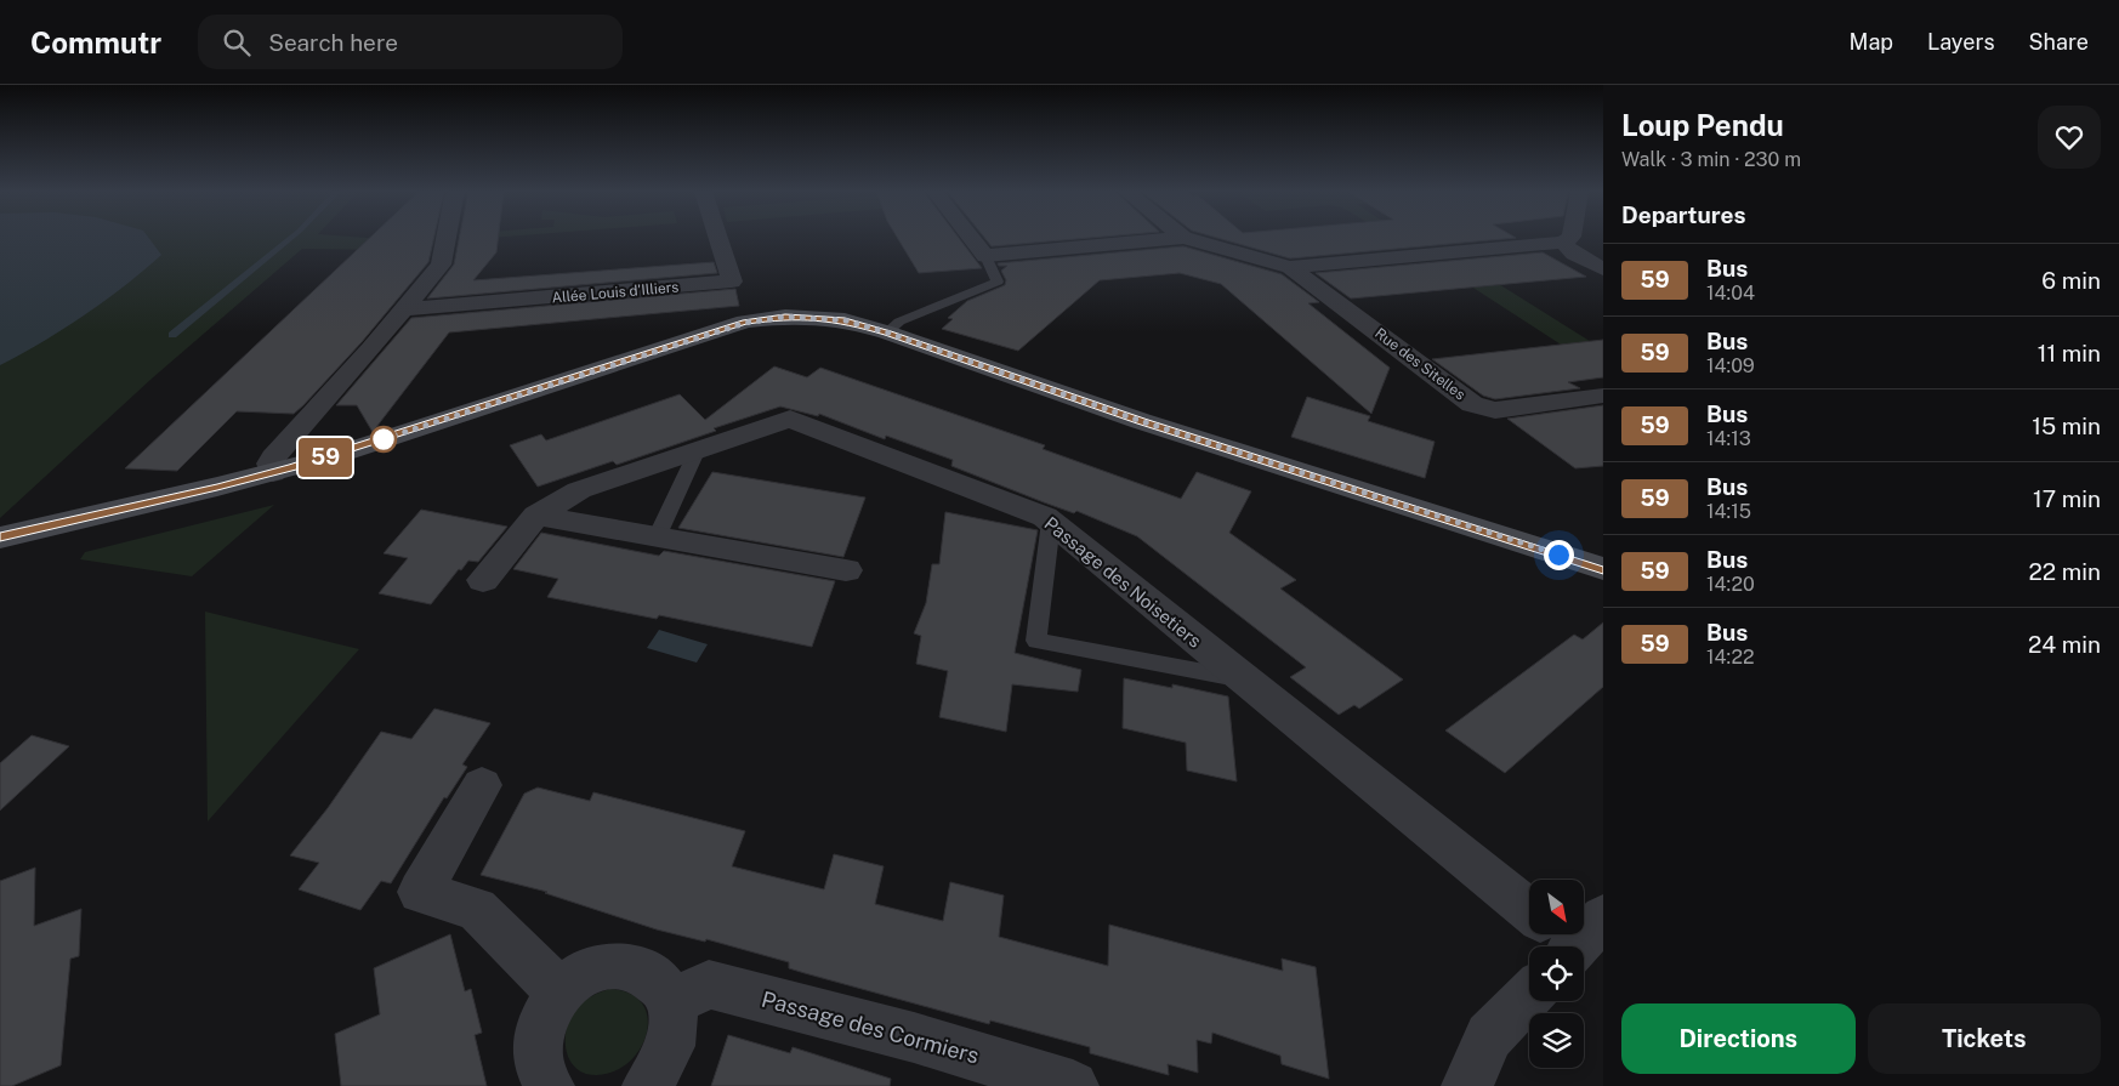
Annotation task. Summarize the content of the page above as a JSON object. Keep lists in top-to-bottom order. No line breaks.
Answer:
{"streets":{"street":["Allée Louis d'Illiers","Rue des Sitelles","Passage des Noisetiers","Passage des Cormiers"]},"lines":["bus line 59"],"north":"bottom right","page":{"header":"Commutr","search":"Search here","nav":["Map","Layers","Share"],"on_map":"59","heading":[["Loup Pendu","Walk · 3 min · 230 m"],"Departures"],"list":[{"mark":"59","name":"Bus","note":"14:04","value":"6 min"},{"mark":"59","name":"Bus","note":"14:09","value":"11 min"},{"mark":"59","name":"Bus","note":"14:13","value":"15 min"},{"mark":"59","name":"Bus","note":"14:15","value":"17 min"},{"mark":"59","name":"Bus","note":"14:20","value":"22 min"},{"mark":"59","name":"Bus","note":"14:22","value":"24 min"}],"buttons":["Directions","Tickets"]}}
